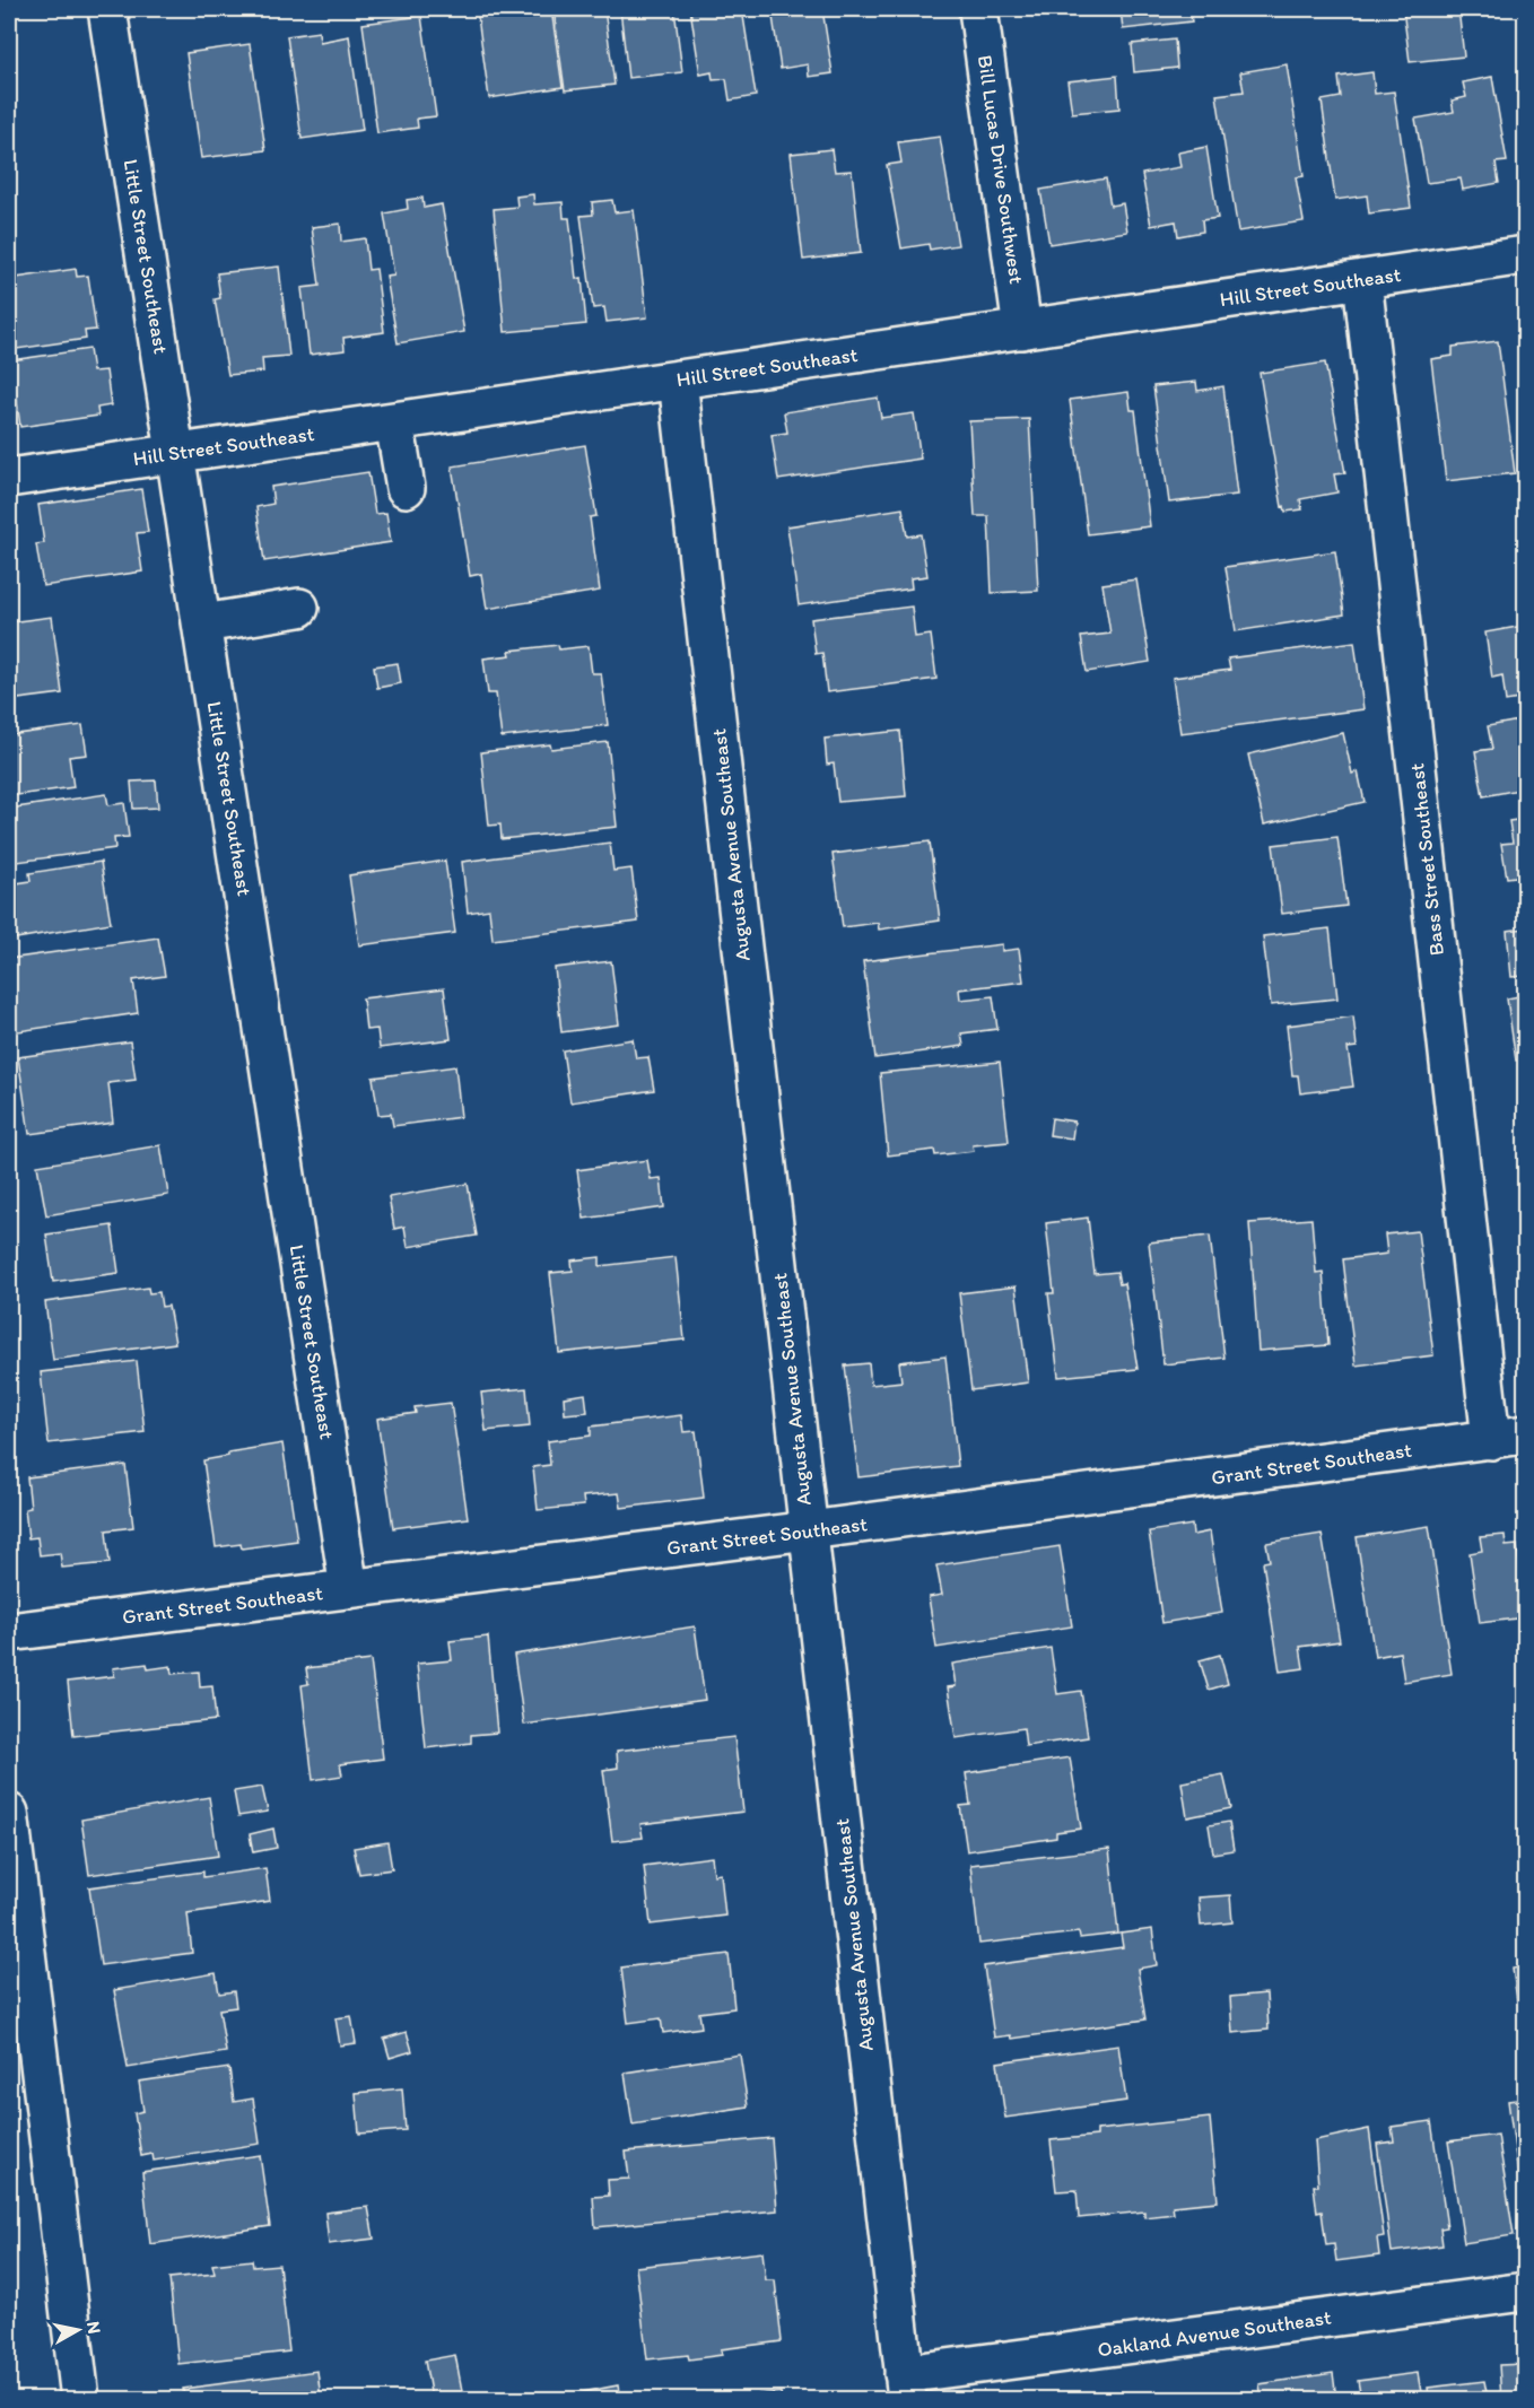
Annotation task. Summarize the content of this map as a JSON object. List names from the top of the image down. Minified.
{"streets":{"street":["Bill Lucas Drive Southwest","Little Street Southeast","Hill Street Southeast","Augusta Avenue Southeast","Bass Street Southeast","Grant Street Southeast","Oakland Avenue Southeast"]},"crossings":[["Bill Lucas Drive Southwest","Hill Street Southeast"],["Little Street Southeast","Hill Street Southeast"],["Little Street Southeast","Grant Street Southeast"],["Hill Street Southeast","Augusta Avenue Southeast"],["Hill Street Southeast","Bass Street Southeast"],["Augusta Avenue Southeast","Grant Street Southeast"],["Augusta Avenue Southeast","Oakland Avenue Southeast"],["Bass Street Southeast","Grant Street Southeast"]],"north":"right"}
